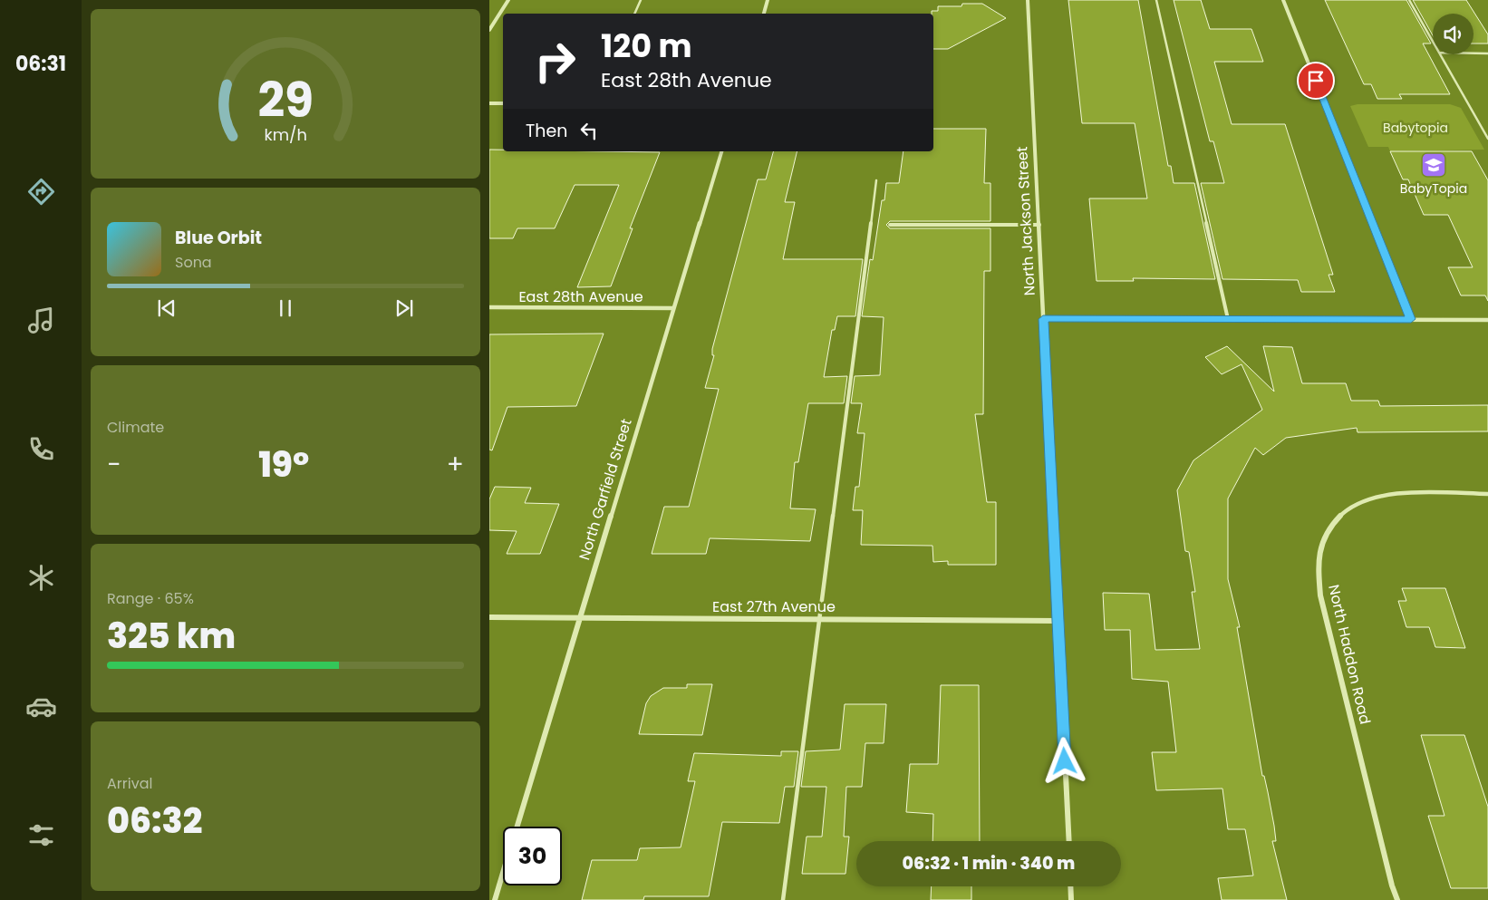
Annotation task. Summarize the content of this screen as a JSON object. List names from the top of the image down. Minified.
{"streets":{"street":["North Jackson Street","East 28th Avenue","North Garfield Street","East 27th Avenue","North Haddon Road"]},"crossings":[["North Jackson Street","East 27th Avenue"],["East 28th Avenue","North Garfield Street"],["North Garfield Street","East 27th Avenue"]],"parks":["Babytopia"],"places":{"school or university":["BabyTopia"]},"page":{"tabs":"06:31","turn":["120 m","East 28th Avenue"],"then":"Then","song":["Blue Orbit","Sona"],"tile":["Climate",["Range · 65%","325 km"],["Arrival","06:32"]],"heat":["−","19°","+"],"limit":"30","trip":"06:32 · 1 min · 340 m","gauge":["29","km/h"]}}
